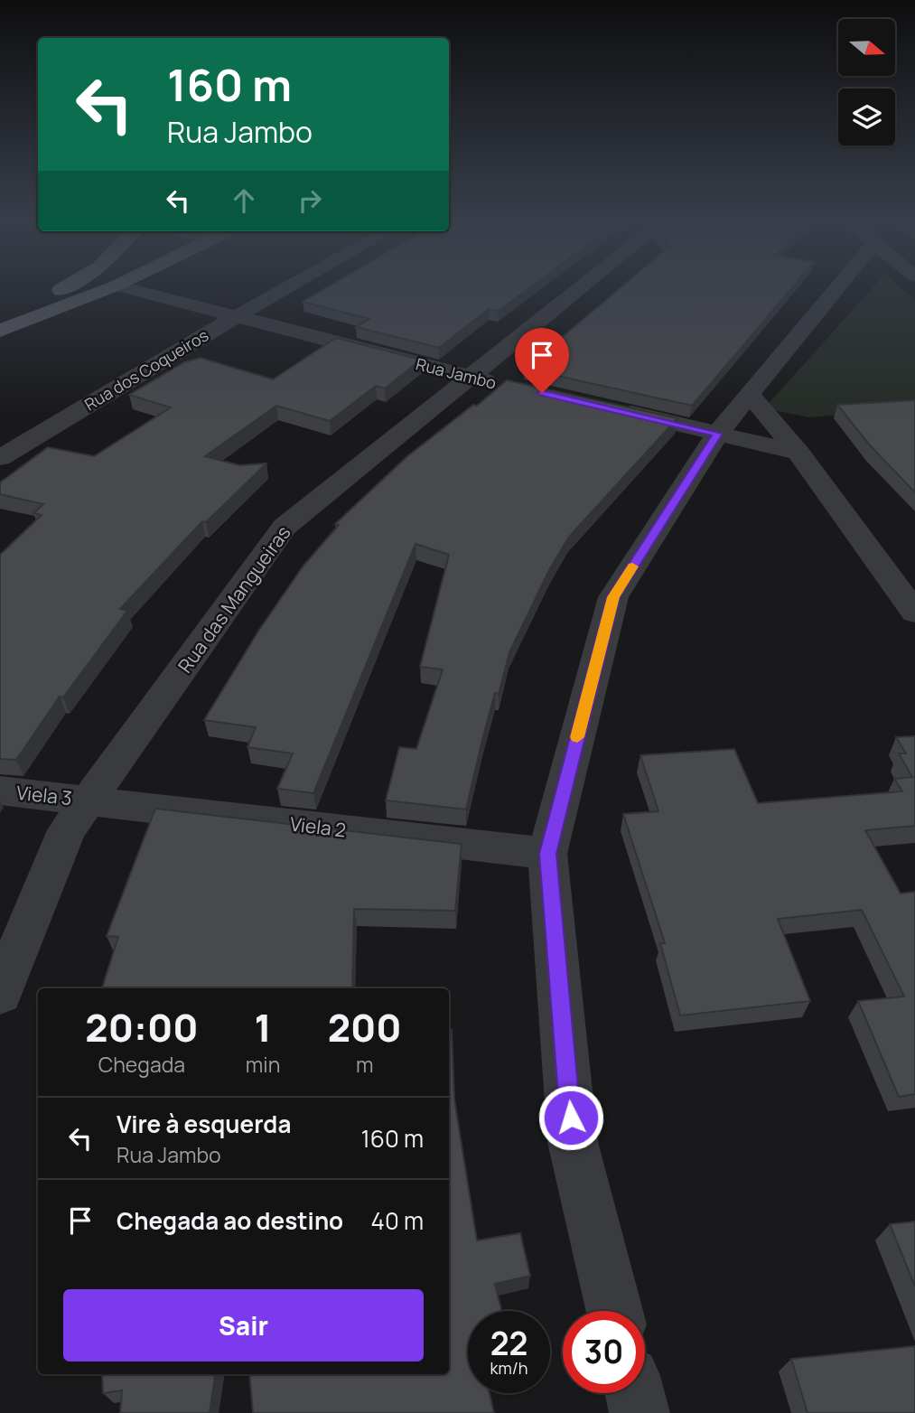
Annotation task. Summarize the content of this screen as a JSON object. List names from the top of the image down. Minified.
{"streets":{"street":["Rua dos Coqueiros","Rua Jambo","Rua das Mangueiras","Viela 3","Viela 2"]},"crossings":[["Rua dos Coqueiros","Rua Jambo"],["Rua Jambo","Rua das Mangueiras"],["Rua das Mangueiras","Viela 3"],["Rua das Mangueiras","Viela 2"],["Viela 3","Viela 2"]],"north":"right","page":{"turn":["160 m","Rua Jambo"],"eta":["20:00","Chegada","1","min","200","m"],"list":[{"name":"Vire à esquerda","note":"Rua Jambo","value":"160 m"},{"name":"Chegada ao destino","value":"40 m"}],"buttons":"Sair","speed":"22 km/h","limit":"30"}}
